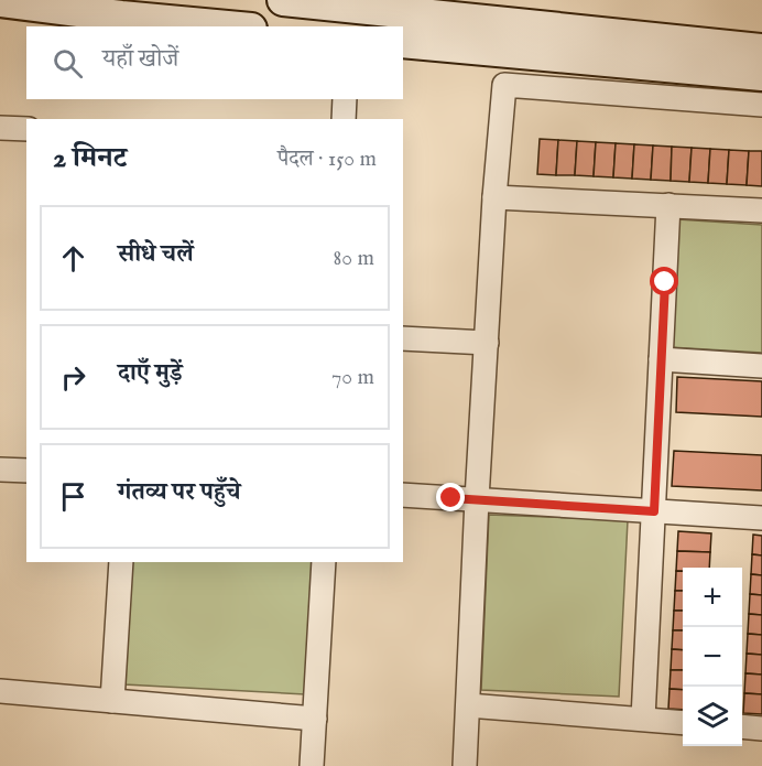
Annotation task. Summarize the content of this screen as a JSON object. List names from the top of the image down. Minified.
{"page":{"search":"यहाँ खोजें","heading":["2 मिनट","पैदल · 150 m"],"list":[["सीधे चलें","80 m"],["दाएँ मुड़ें","70 m"],"गंतव्य पर पहुँचे"],"map_buttons":["+","−"]}}
